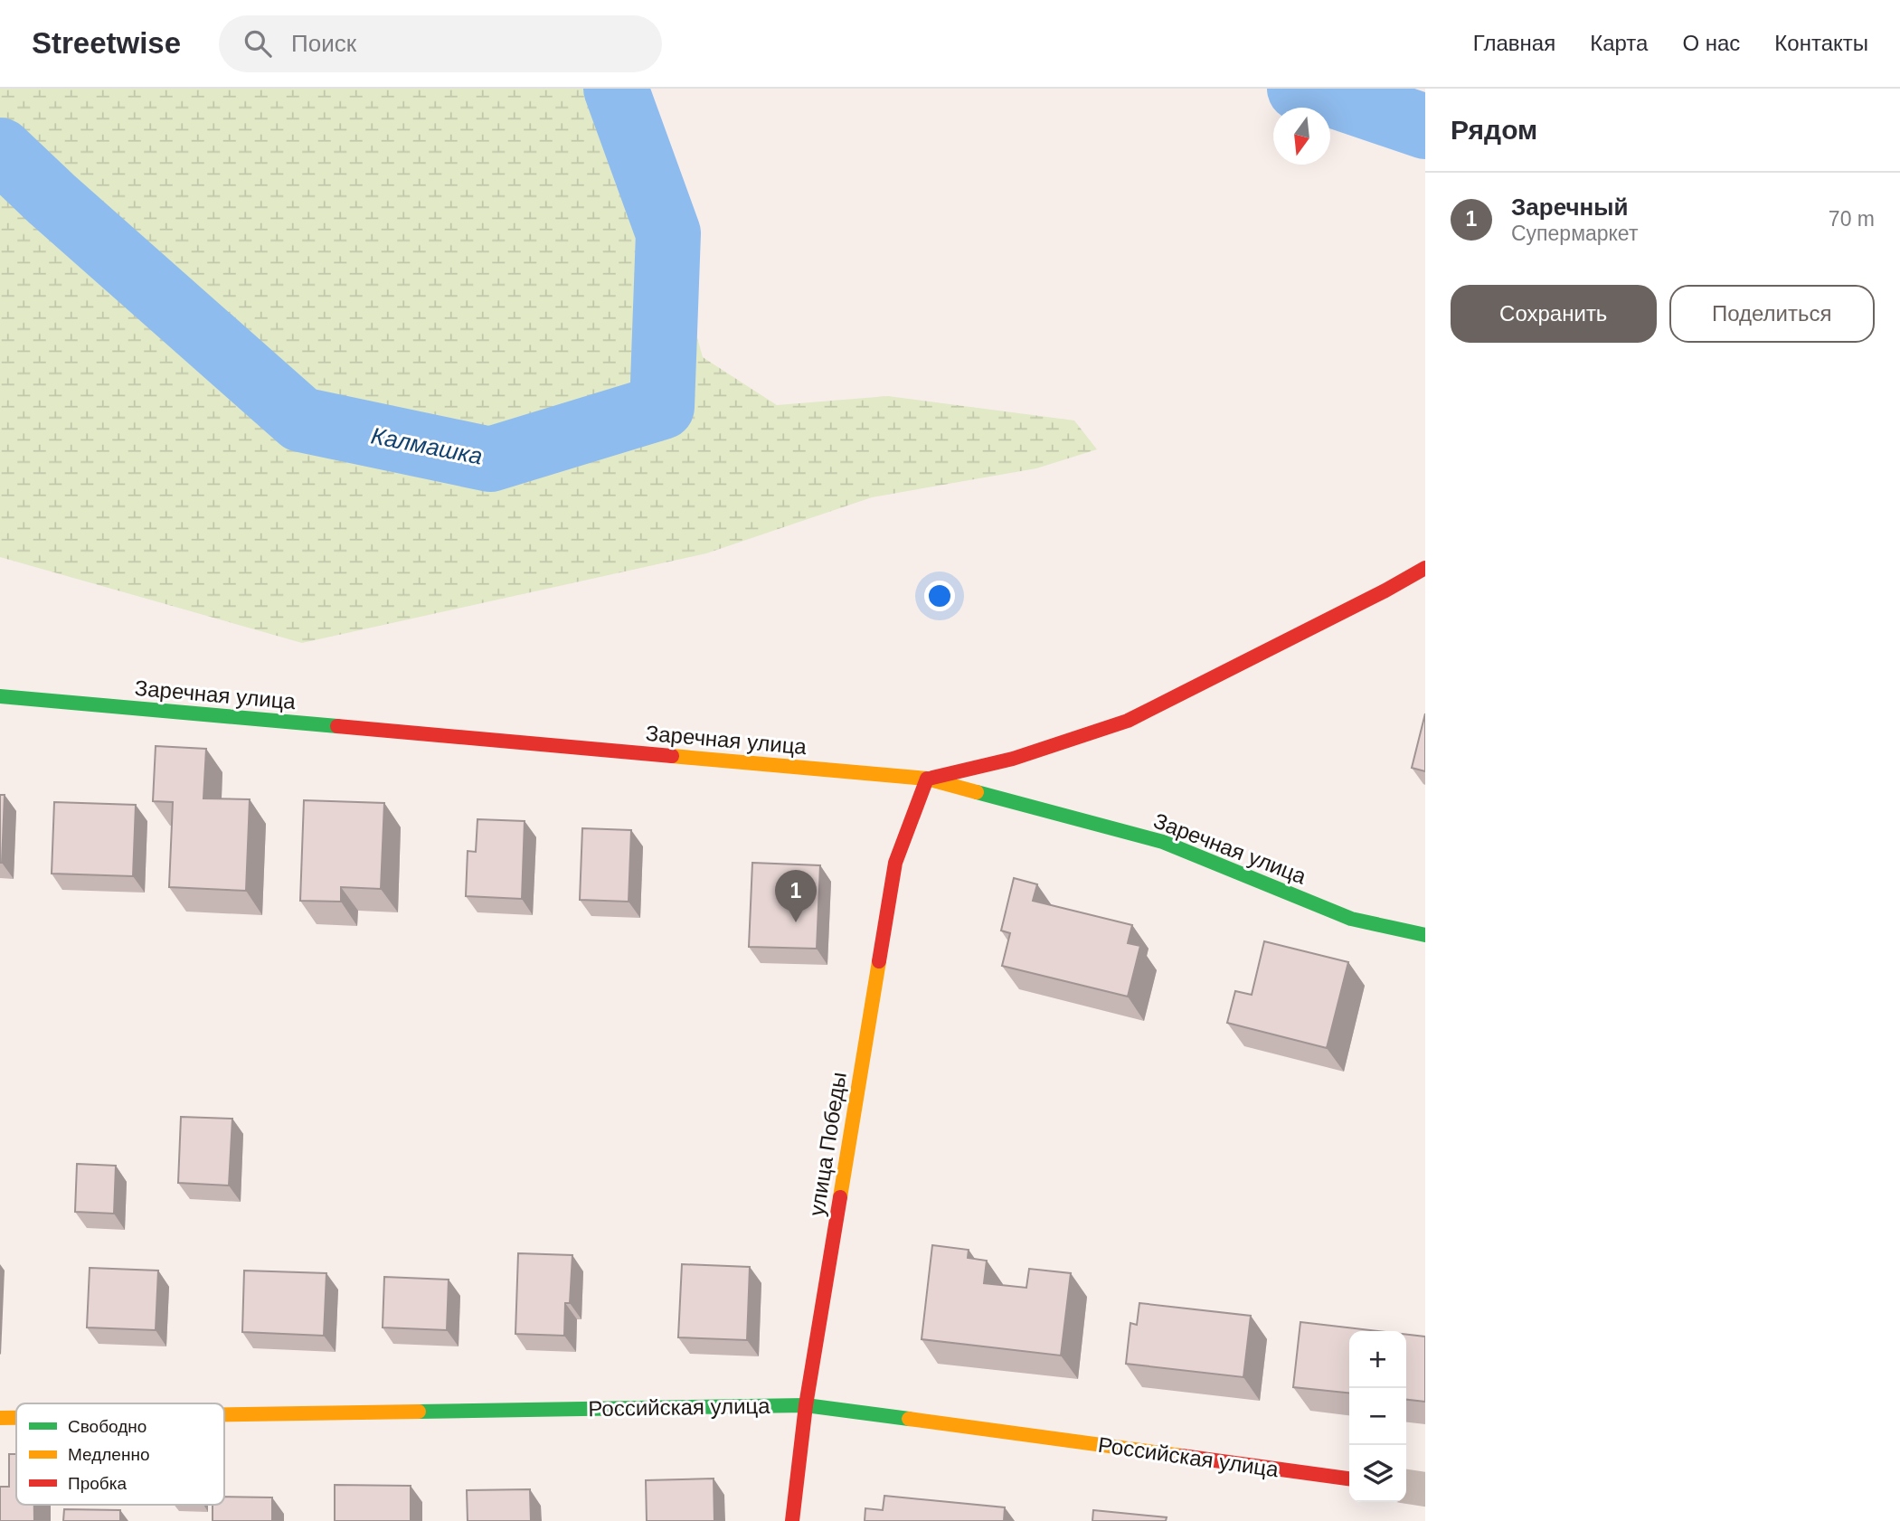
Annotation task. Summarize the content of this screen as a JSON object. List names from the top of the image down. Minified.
{"streets":{"street":["Заречная улица","улица Победы","Российская улица"]},"crossings":[["Заречная улица","улица Победы"],["улица Победы","Российская улица"]],"water":["Калмашка"],"legend":["Свободно","Медленно","Пробка"],"north":"bottom","page":{"header":"Streetwise","search":"Поиск","nav":["Главная","Карта","О нас","Контакты"],"heading":"Рядом","list":[{"mark":"1","name":"Заречный","note":"Супермаркет","value":"70 m"}],"buttons":["Сохранить","Поделиться"],"pins":"1","map_buttons":["+","−"]}}
